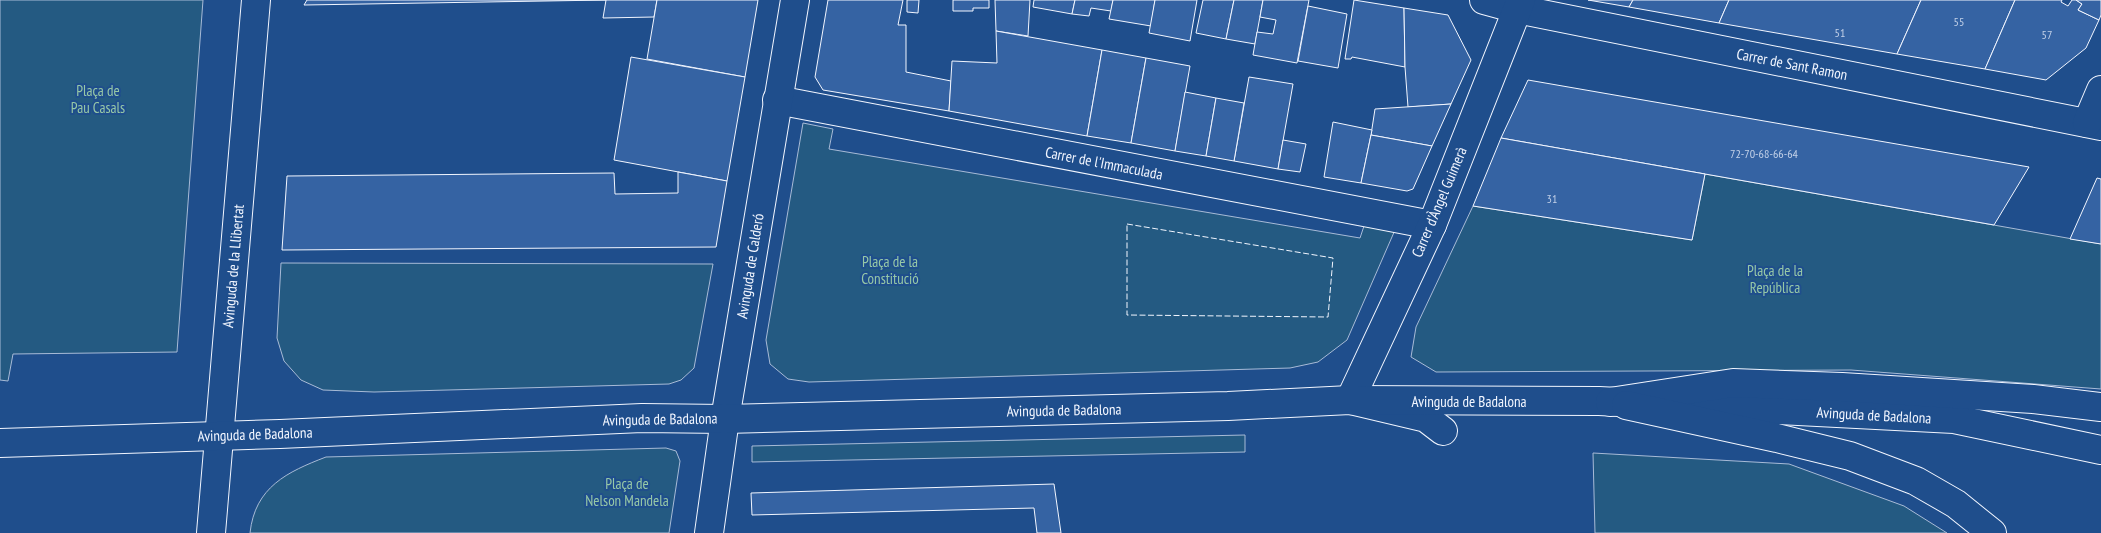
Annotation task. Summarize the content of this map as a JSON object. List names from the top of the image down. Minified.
{"streets":{"main road":["Carrer de Sant Ramon","Carrer de l'Immaculada","Carrer d'Àngel Guimerà","Avinguda de la Llibertat","Avinguda de Calderó","Avinguda de Badalona"]},"crossings":[["Carrer de Sant Ramon","Carrer d'Àngel Guimerà"],["Carrer de l'Immaculada","Carrer d'Àngel Guimerà"],["Carrer de l'Immaculada","Avinguda de Calderó"],["Carrer d'Àngel Guimerà","Avinguda de Badalona"],["Avinguda de la Llibertat","Avinguda de Badalona"],["Avinguda de Calderó","Avinguda de Badalona"]],"parks":["Plaça de Pau Casals","Plaça de la Constitució","Plaça de la República","Plaça de Nelson Mandela"],"house_numbers":["55","51","57","72-70-68-66-64","31"]}
